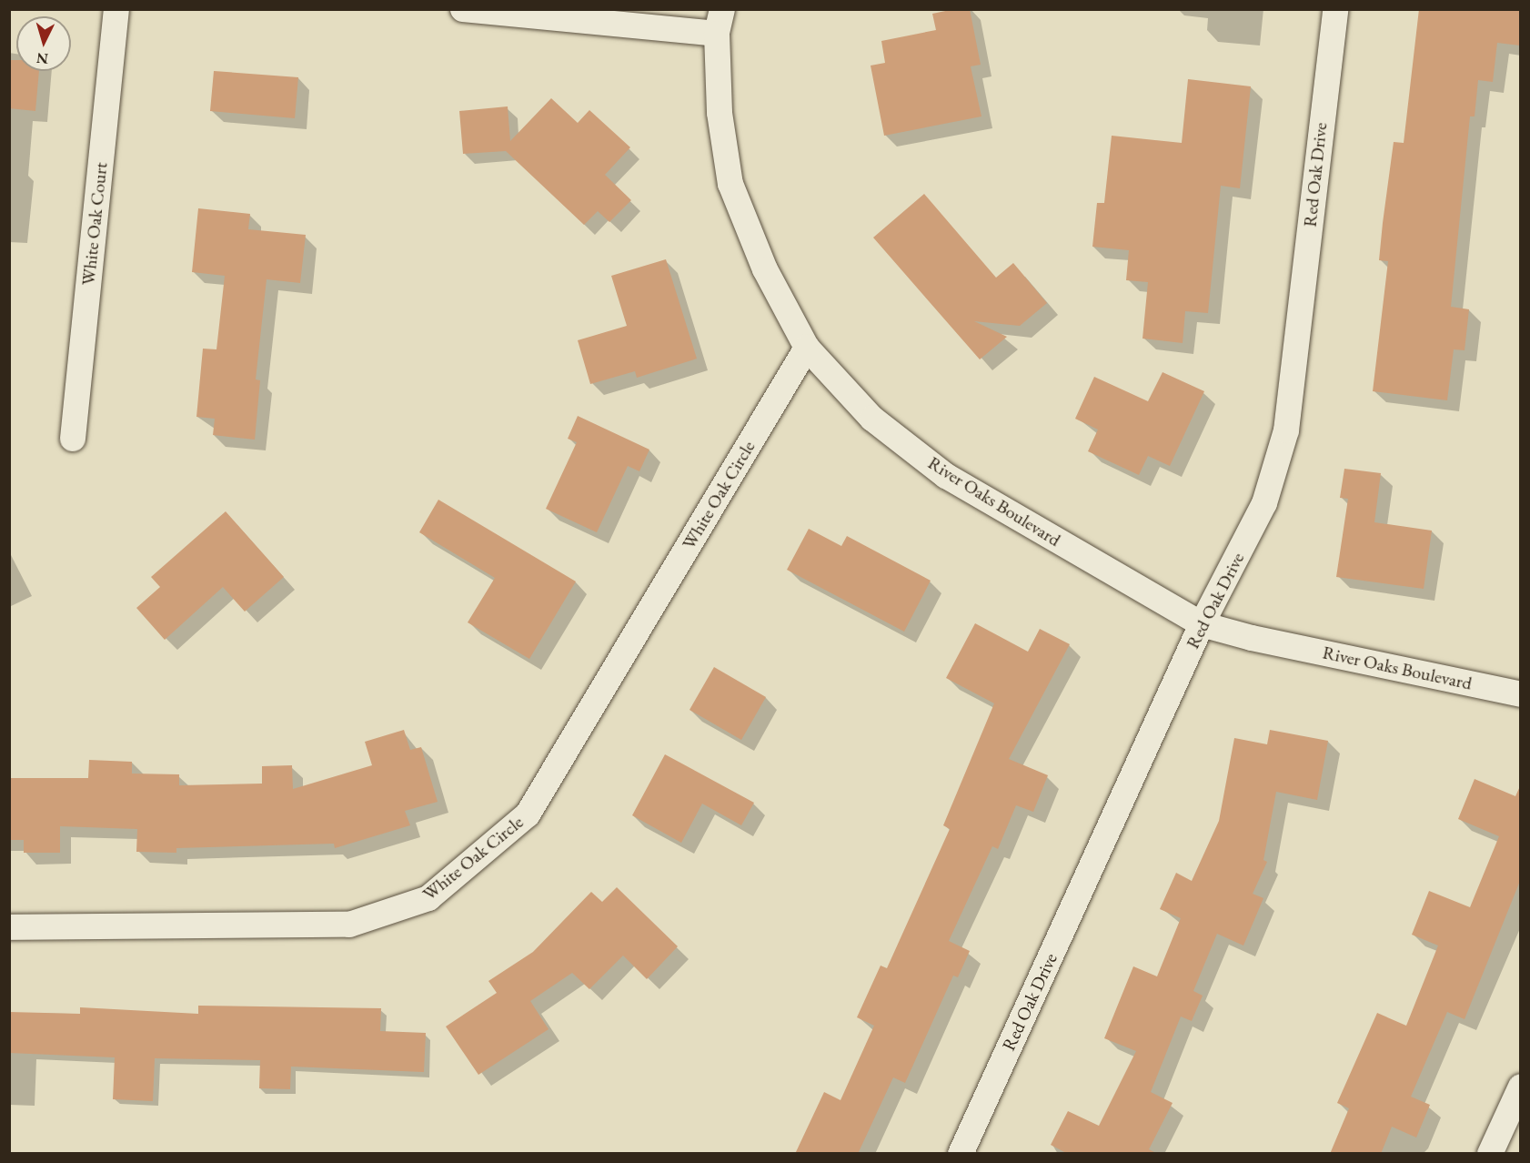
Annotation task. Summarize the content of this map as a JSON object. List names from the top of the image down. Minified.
{"streets":{"street":["Red Oak Drive","White Oak Court","White Oak Circle","River Oaks Boulevard"]},"crossings":[["Red Oak Drive","River Oaks Boulevard"],["White Oak Circle","River Oaks Boulevard"]],"north":"bottom"}
